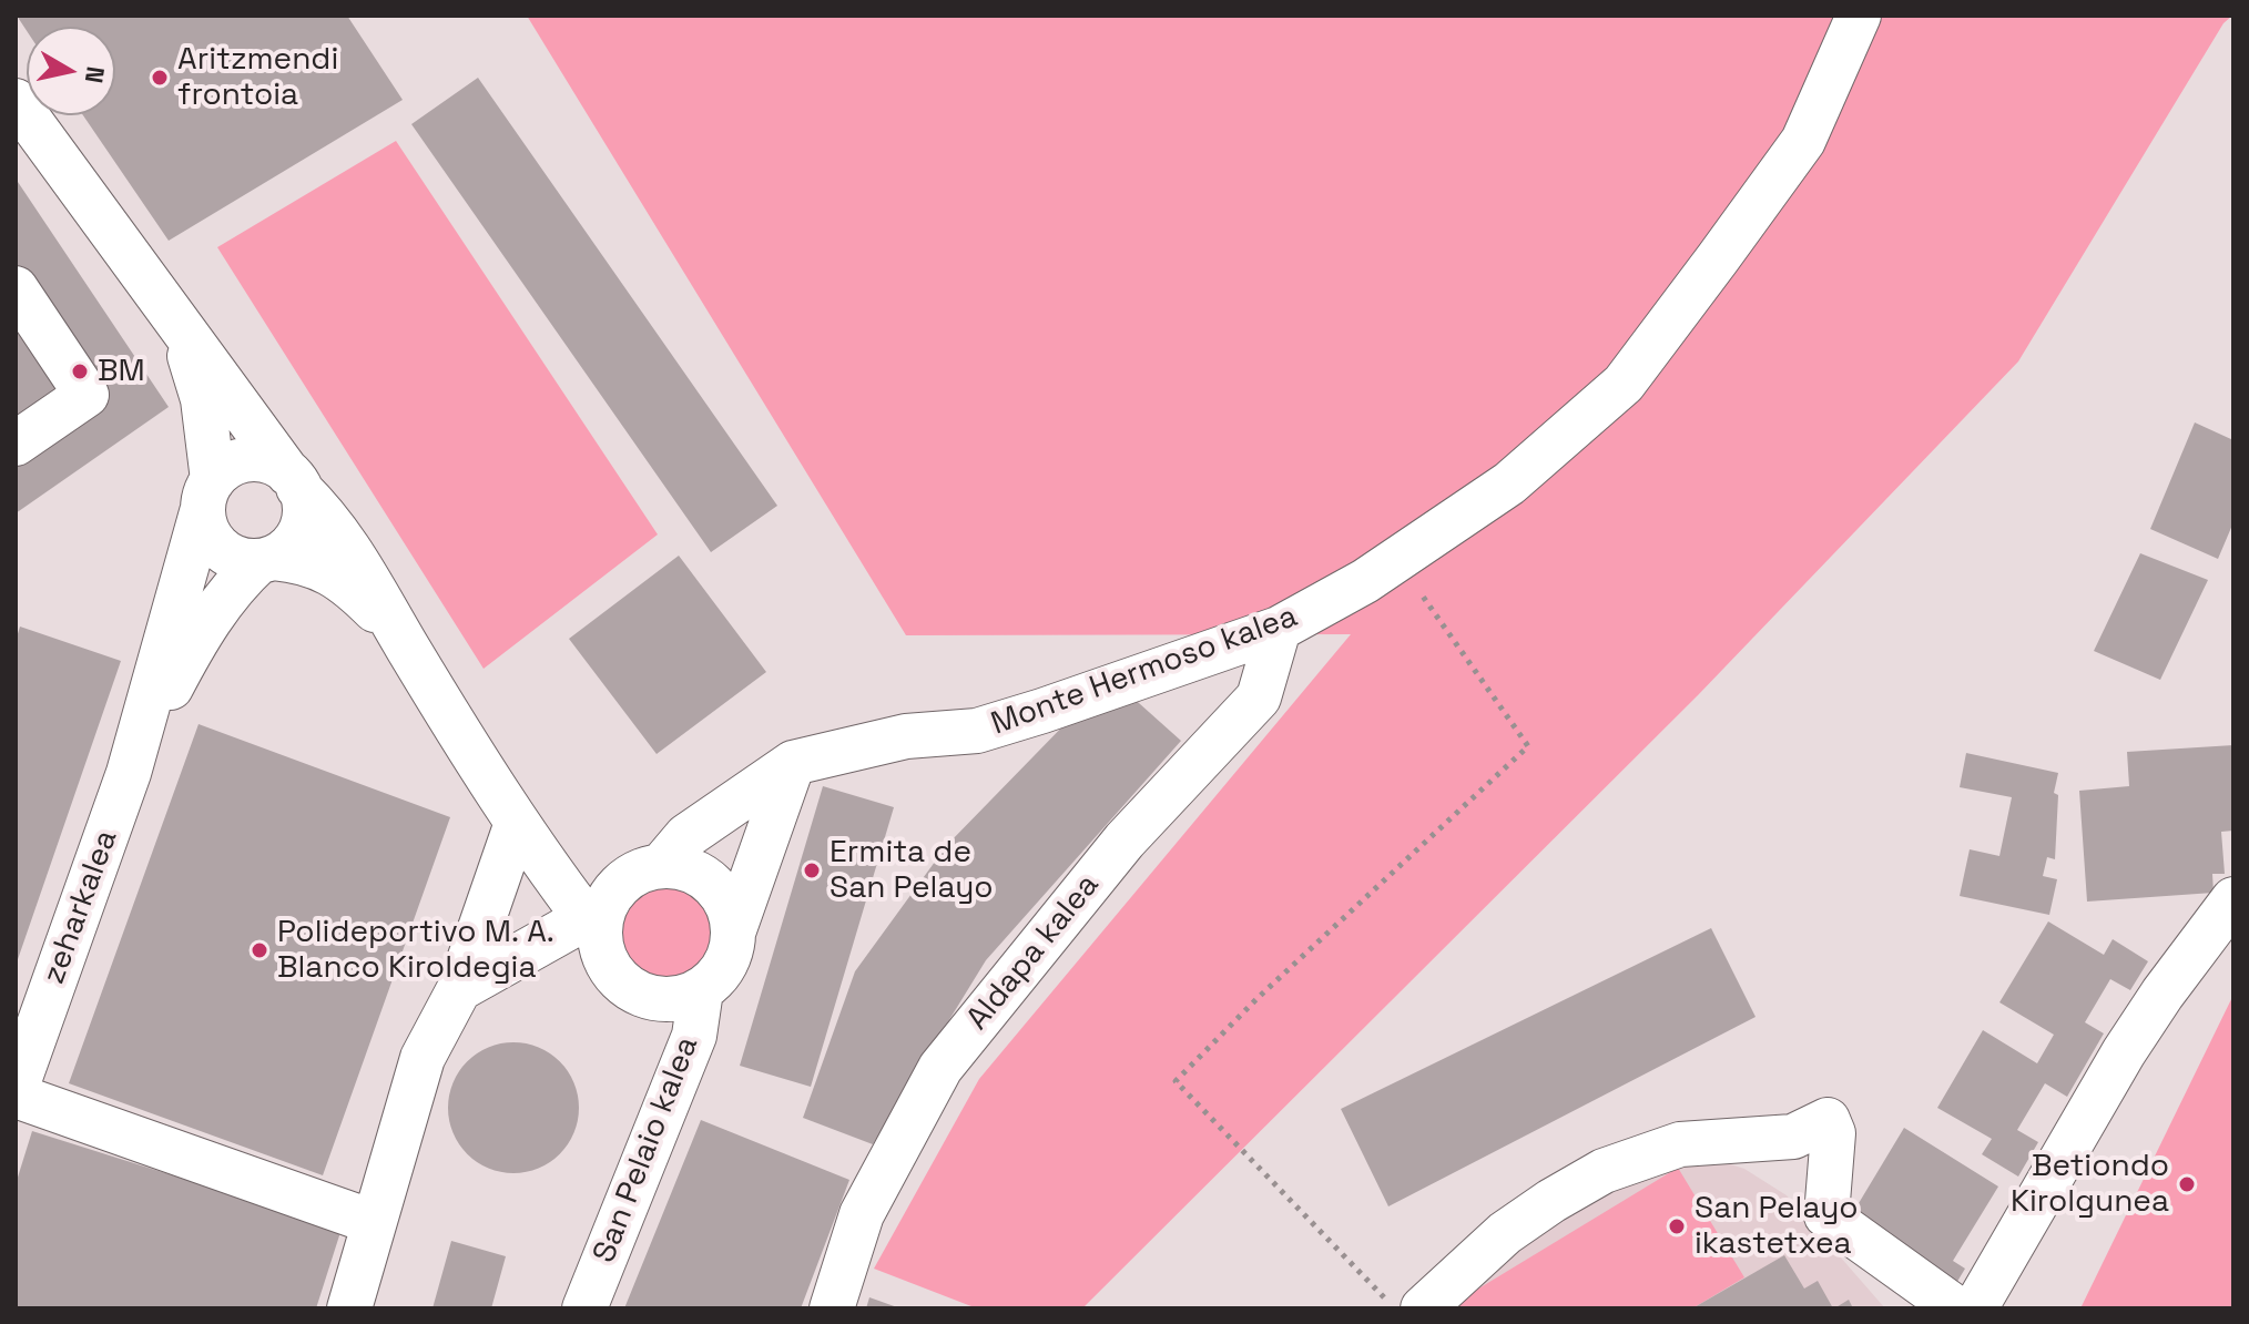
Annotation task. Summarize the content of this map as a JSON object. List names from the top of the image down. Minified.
{"streets":{"street":["Monte Hermoso kalea","zeharkalea","Aldapa kalea","San Pelaio kalea"]},"crossings":[["Monte Hermoso kalea","Aldapa kalea"],["Monte Hermoso kalea","San Pelaio kalea"]],"places":["Aritzmendi frontoia","BM","Ermita de San Pelayo","Polideportivo M. A. Blanco Kiroldegia","Betiondo Kirolgunea","San Pelayo ikastetxea"],"north":"right"}
